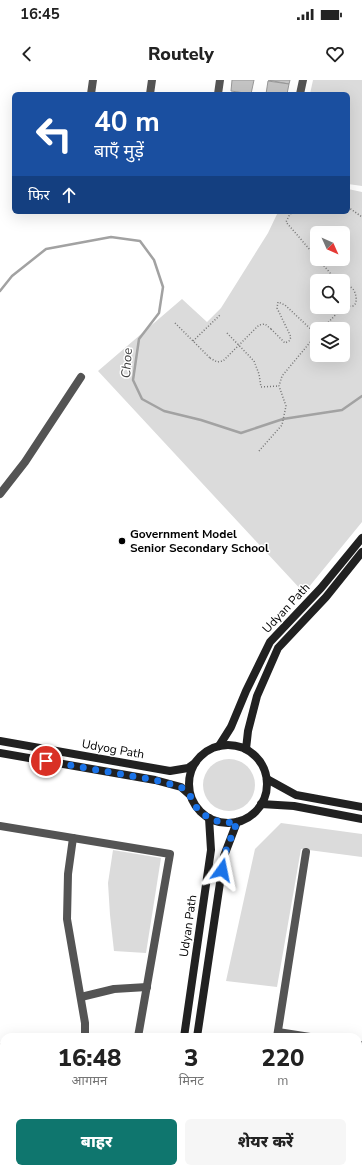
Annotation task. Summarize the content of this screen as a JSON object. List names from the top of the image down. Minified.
{"streets":{"main road":["Udyan Path","Udyog Path"]},"crossings":[["Udyan Path","Udyog Path"]],"water":["Choe"],"places":["Government Model Senior Secondary School"],"north":"bottom right","page":{"status":"16:45","header":"Routely","turn":["40 m","बाएँ मुड़ें"],"then":"फिर","eta":["16:48","आगमन","3","मिनट","220","m"],"buttons":["बाहर","शेयर करें"]}}
